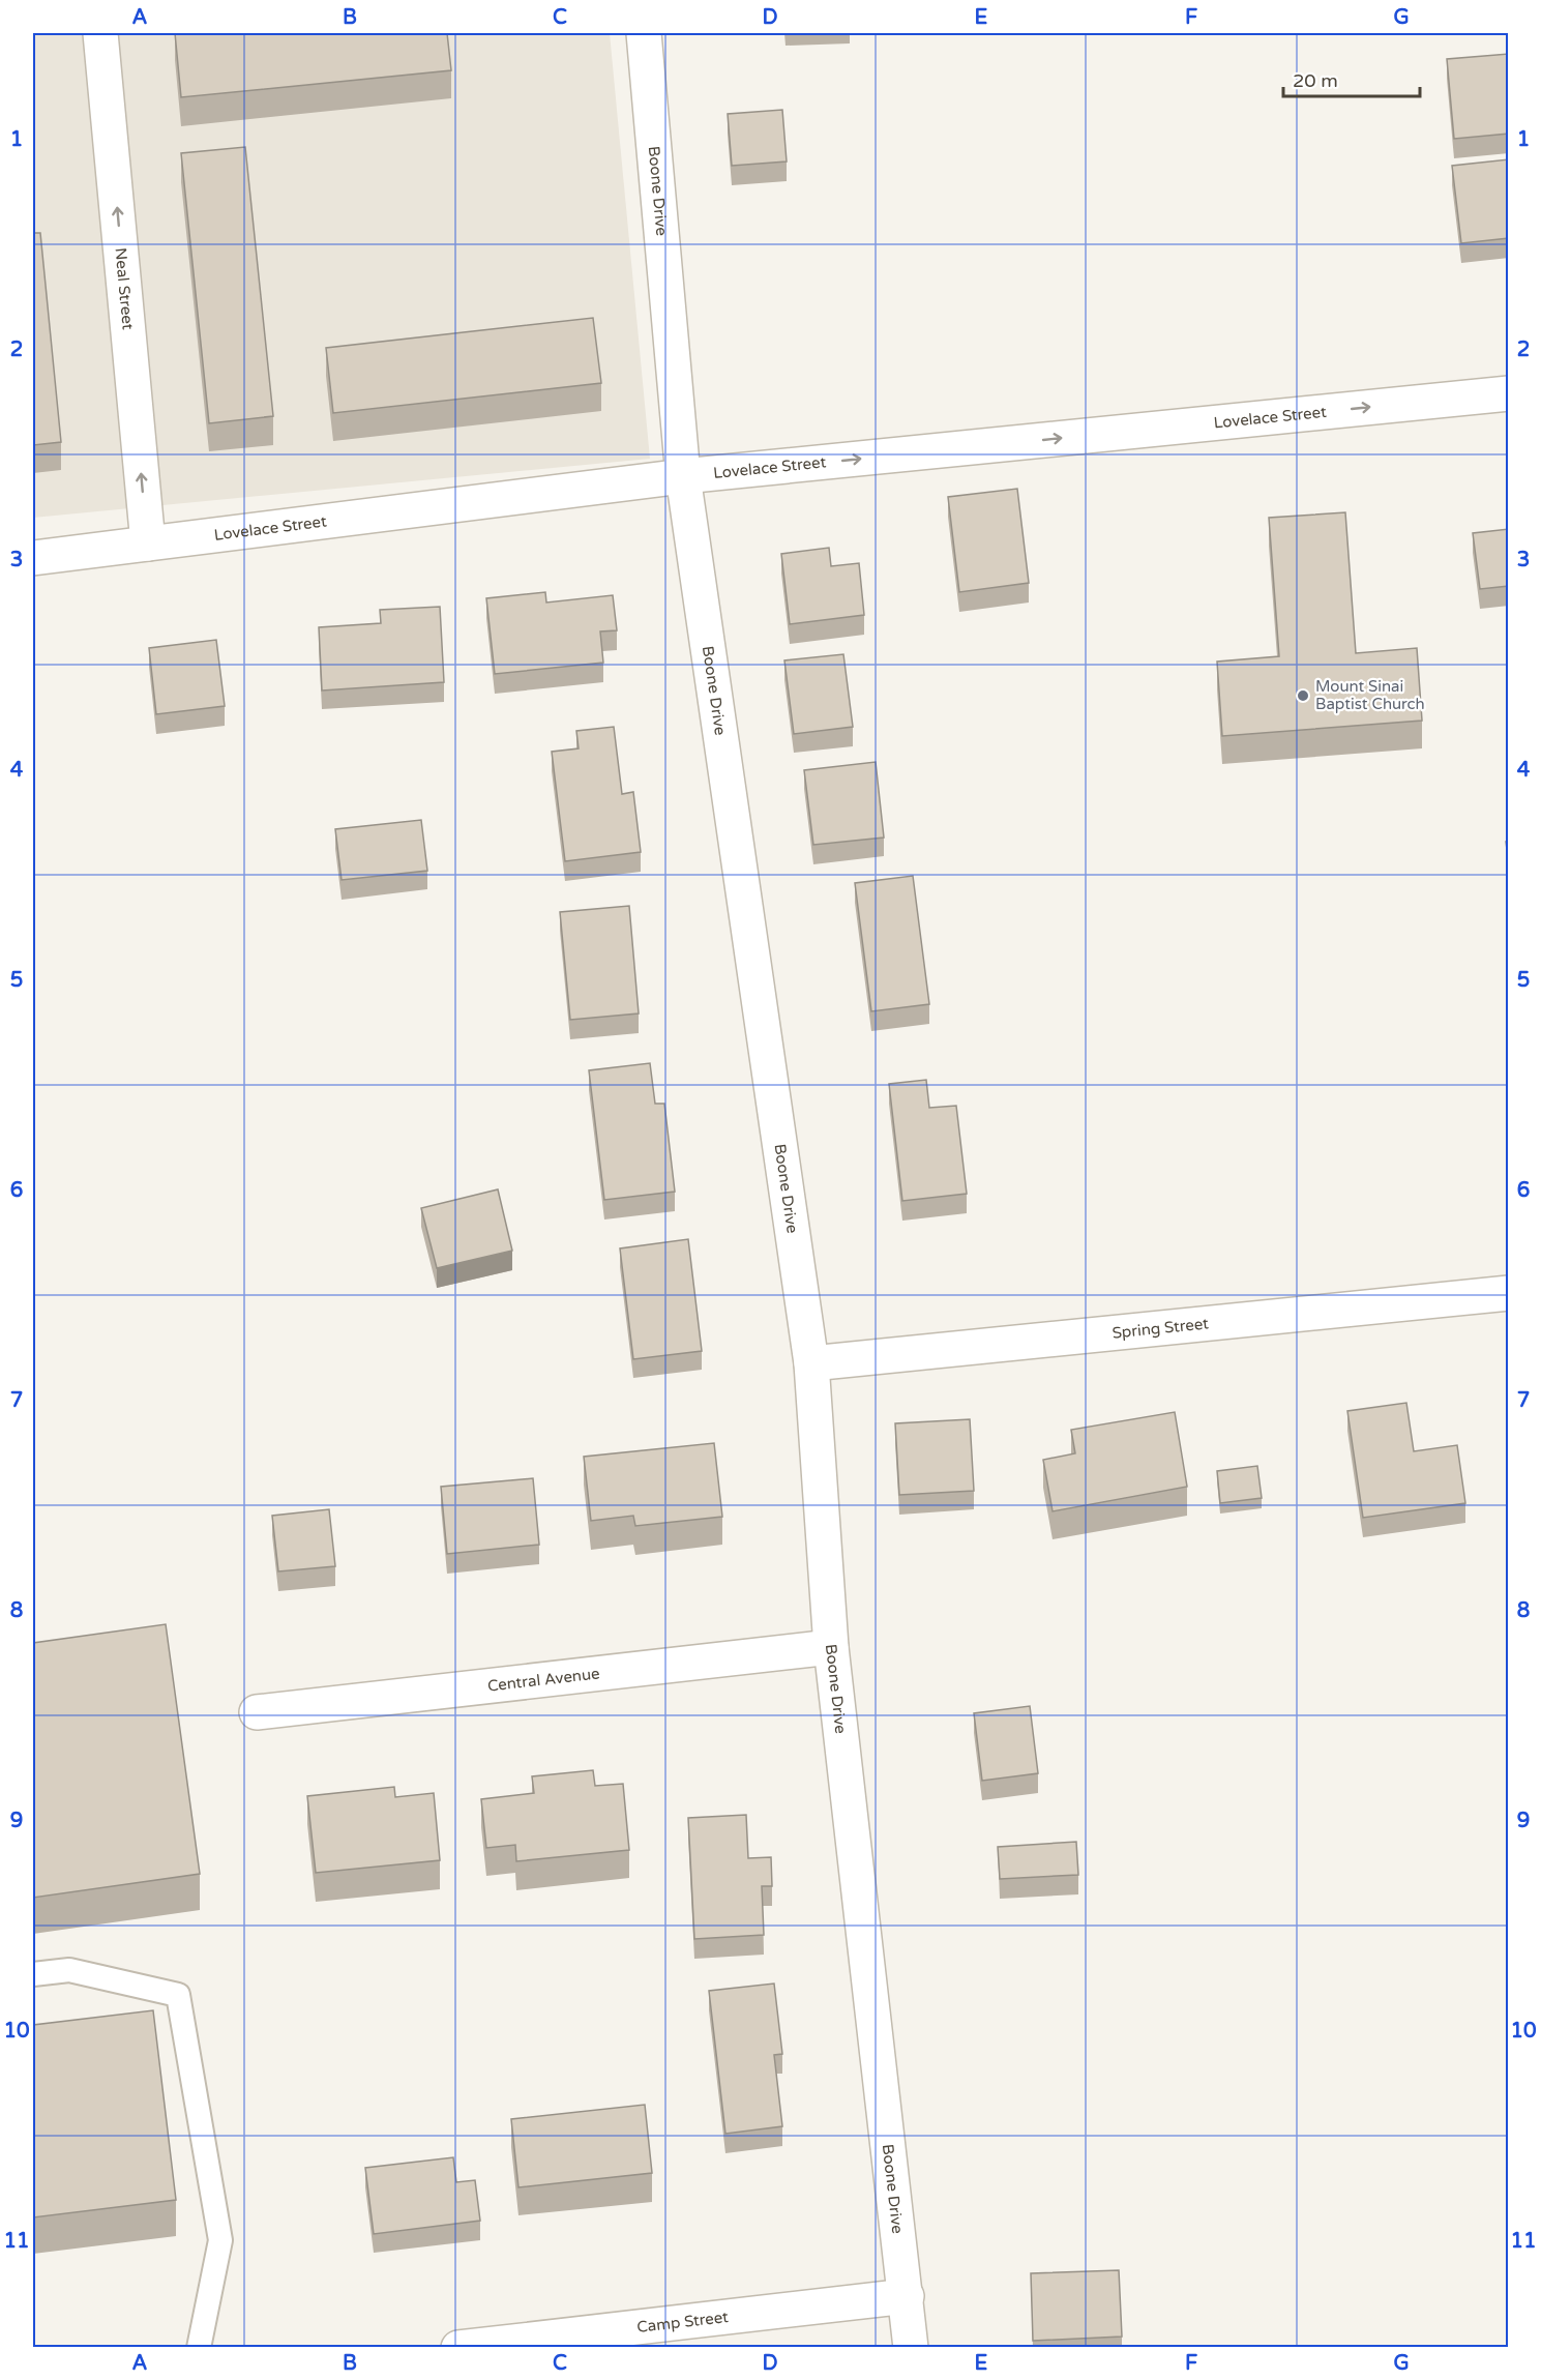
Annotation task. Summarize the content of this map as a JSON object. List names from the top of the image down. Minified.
{"streets":{"street":["Boone Drive","Neal Street","Lovelace Street","Spring Street","Central Avenue","Camp Street"]},"crossings":[["Boone Drive","Lovelace Street"],["Boone Drive","Spring Street"],["Boone Drive","Central Avenue"],["Boone Drive","Camp Street"],["Neal Street","Lovelace Street"]],"one_way":["Neal Street","Lovelace Street"],"places":["Mount Sinai Baptist Church"],"scale_bar":"20 m","grid":{"columns":["A","B","C","D","E","F","G"],"rows":["1","2","3","4","5","6","7","8","9","10","11"]}}
